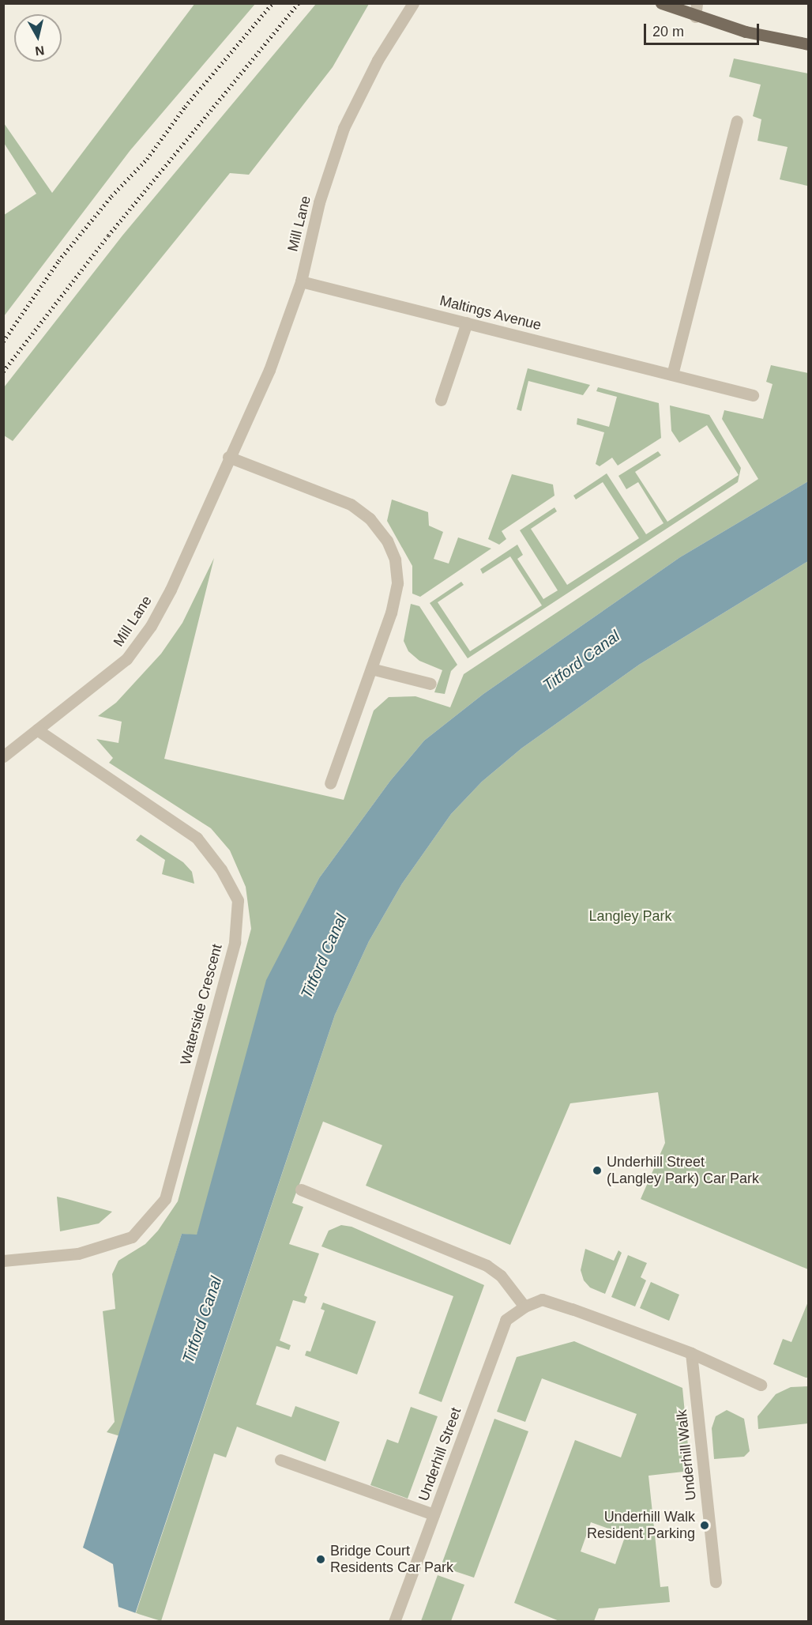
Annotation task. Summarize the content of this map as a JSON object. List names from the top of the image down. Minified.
{"streets":{"street":["Mill Lane","Maltings Avenue","Waterside Crescent","Underhill Street","Underhill Walk"]},"crossings":[["Mill Lane","Maltings Avenue"],["Mill Lane","Waterside Crescent"],["Underhill Street","Underhill Walk"]],"water":["Titford Canal"],"parks":["Langley Park"],"places":["Underhill Street (Langley Park) Car Park","Underhill Walk Resident Parking","Bridge Court Residents Car Park"],"scale_bar":"20 m","north":"bottom"}
